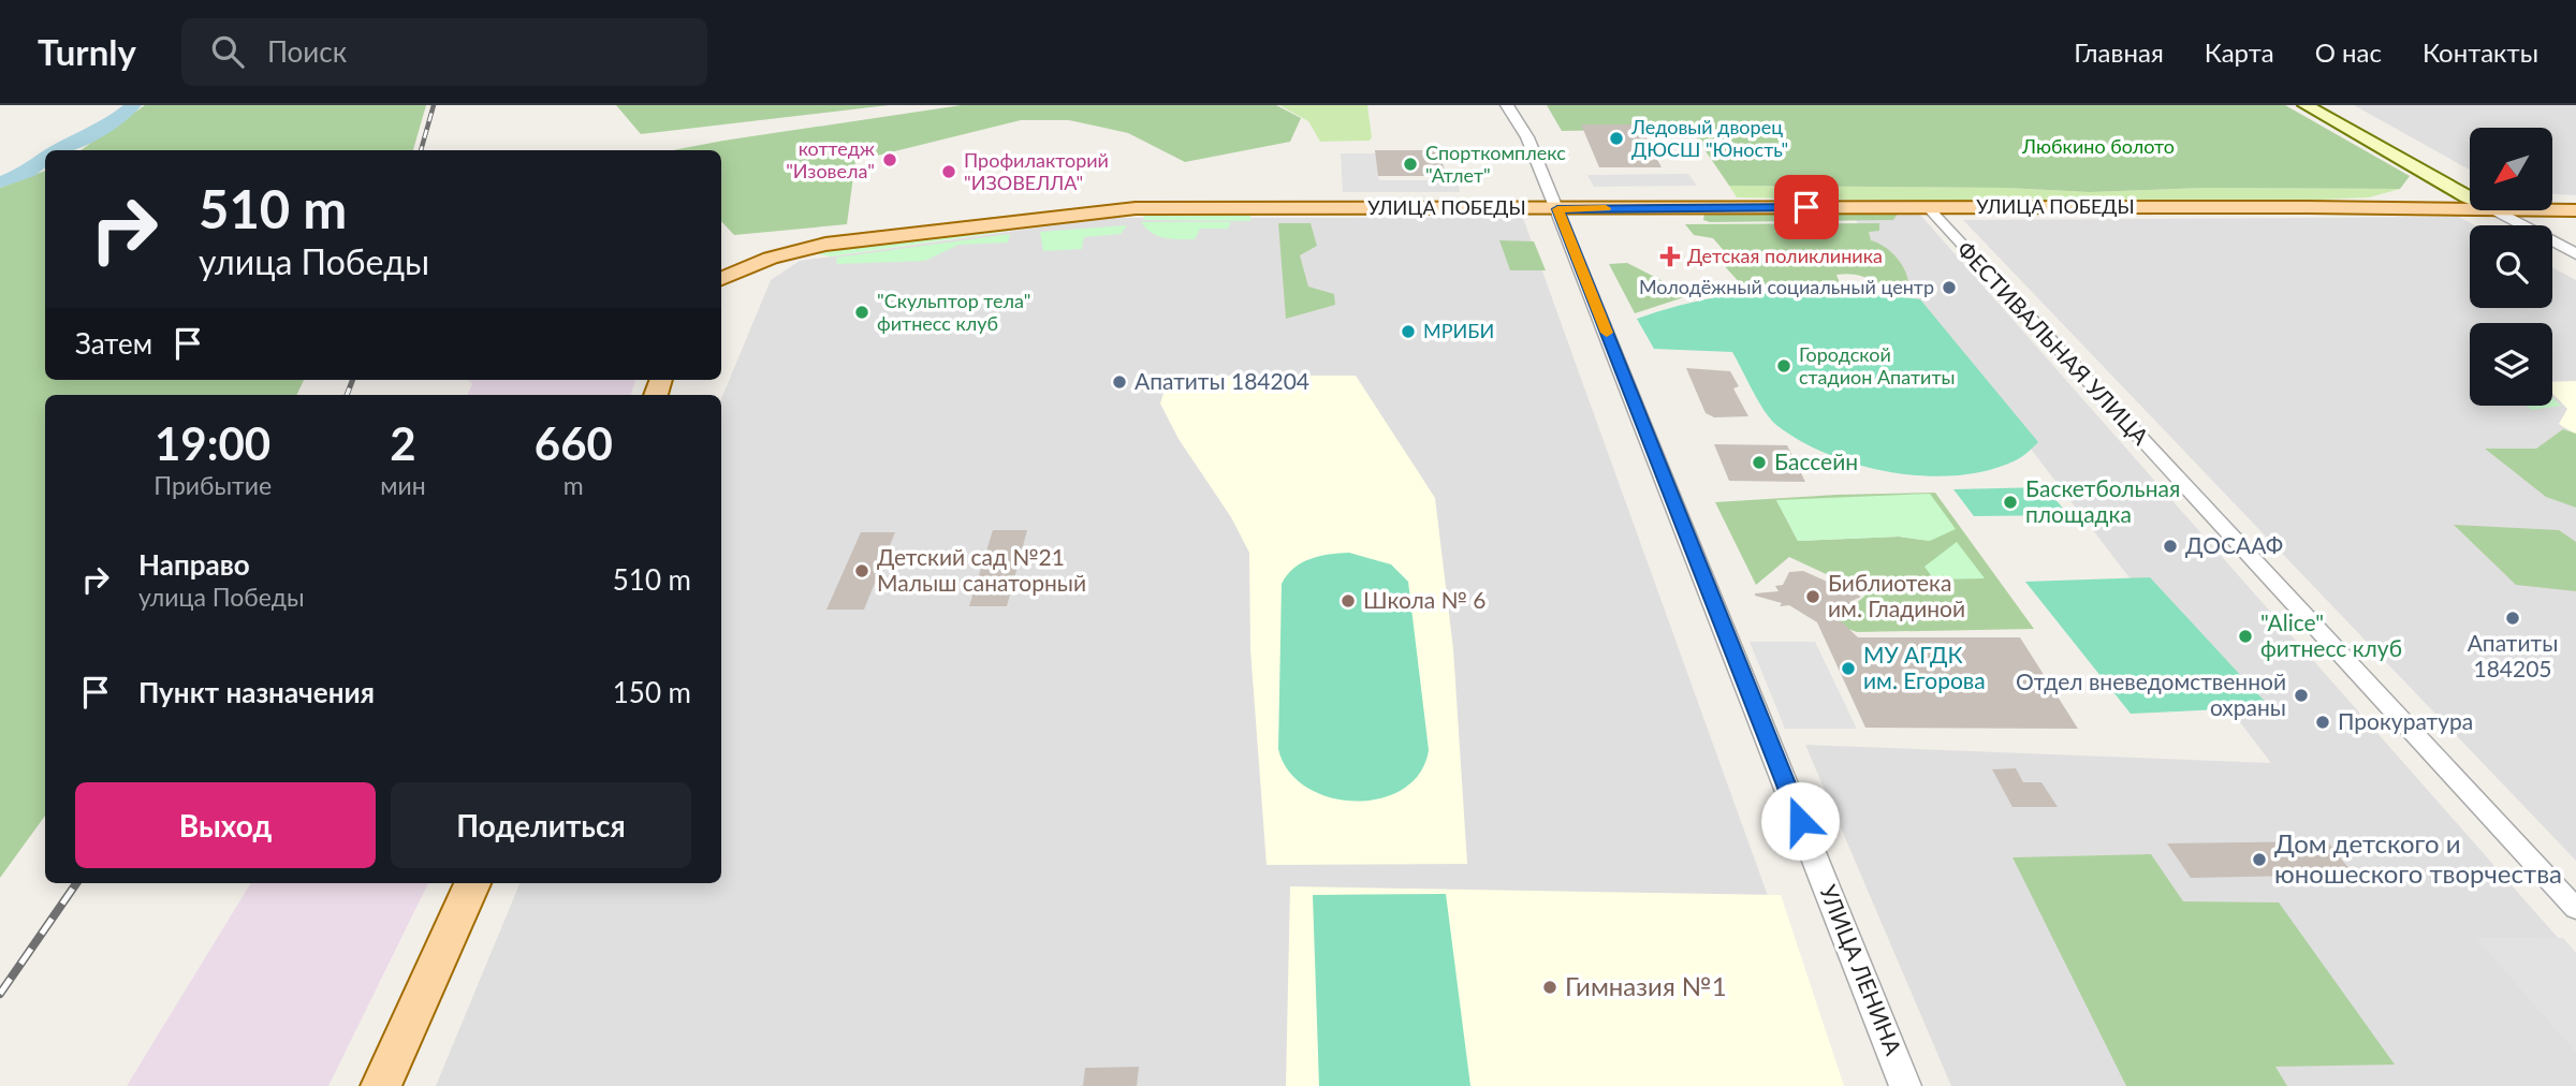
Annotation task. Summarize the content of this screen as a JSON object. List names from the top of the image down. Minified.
{"streets":{"main road":["УЛИЦА ПОБЕДЫ"],"street":["ФЕСТИВАЛЬНАЯ УЛИЦА","УЛИЦА ЛЕНИНА"]},"crossings":[["УЛИЦА ПОБЕДЫ","ФЕСТИВАЛЬНАЯ УЛИЦА"],["УЛИЦА ПОБЕДЫ","УЛИЦА ЛЕНИНА"]],"parks":["Любкино болото"],"places":{"other":["Ледовый дворец ДЮСШ \"Юность\"","коттедж \"Изовела\"","Спорткомплекс \"Атлет\"","Профилакторий \"ИЗОВЕЛЛА\"","Молодёжный социальный центр","\"Скульптор тела\" фитнесс клуб","МРИБИ","Городской стадион Апатиты","Апатиты 184204","Бассейн","Баскетбольная площадка","ДОСААФ","Детский сад №21 Малыш санаторный","Библиотека им. Гладиной","Школа № 6","Апатиты 184205","\"Alice\" фитнесс клуб","МУ АГДК им. Егорова","Отдел вневедомственной охраны","Прокуратура","Дом детского и юношеского творчества","Гимназия №1"],"health":["Детская поликлиника"]},"north":"bottom left","page":{"header":"Turnly","search":"Поиск","nav":["Главная","Карта","О нас","Контакты"],"turn":["510 m","улица Победы"],"then":"Затем","eta":["19:00","Прибытие","2","мин","660","m"],"list":[{"name":"Направо","note":"улица Победы","value":"510 m"},{"name":"Пункт назначения","value":"150 m"}],"buttons":["Выход","Поделиться"]}}
